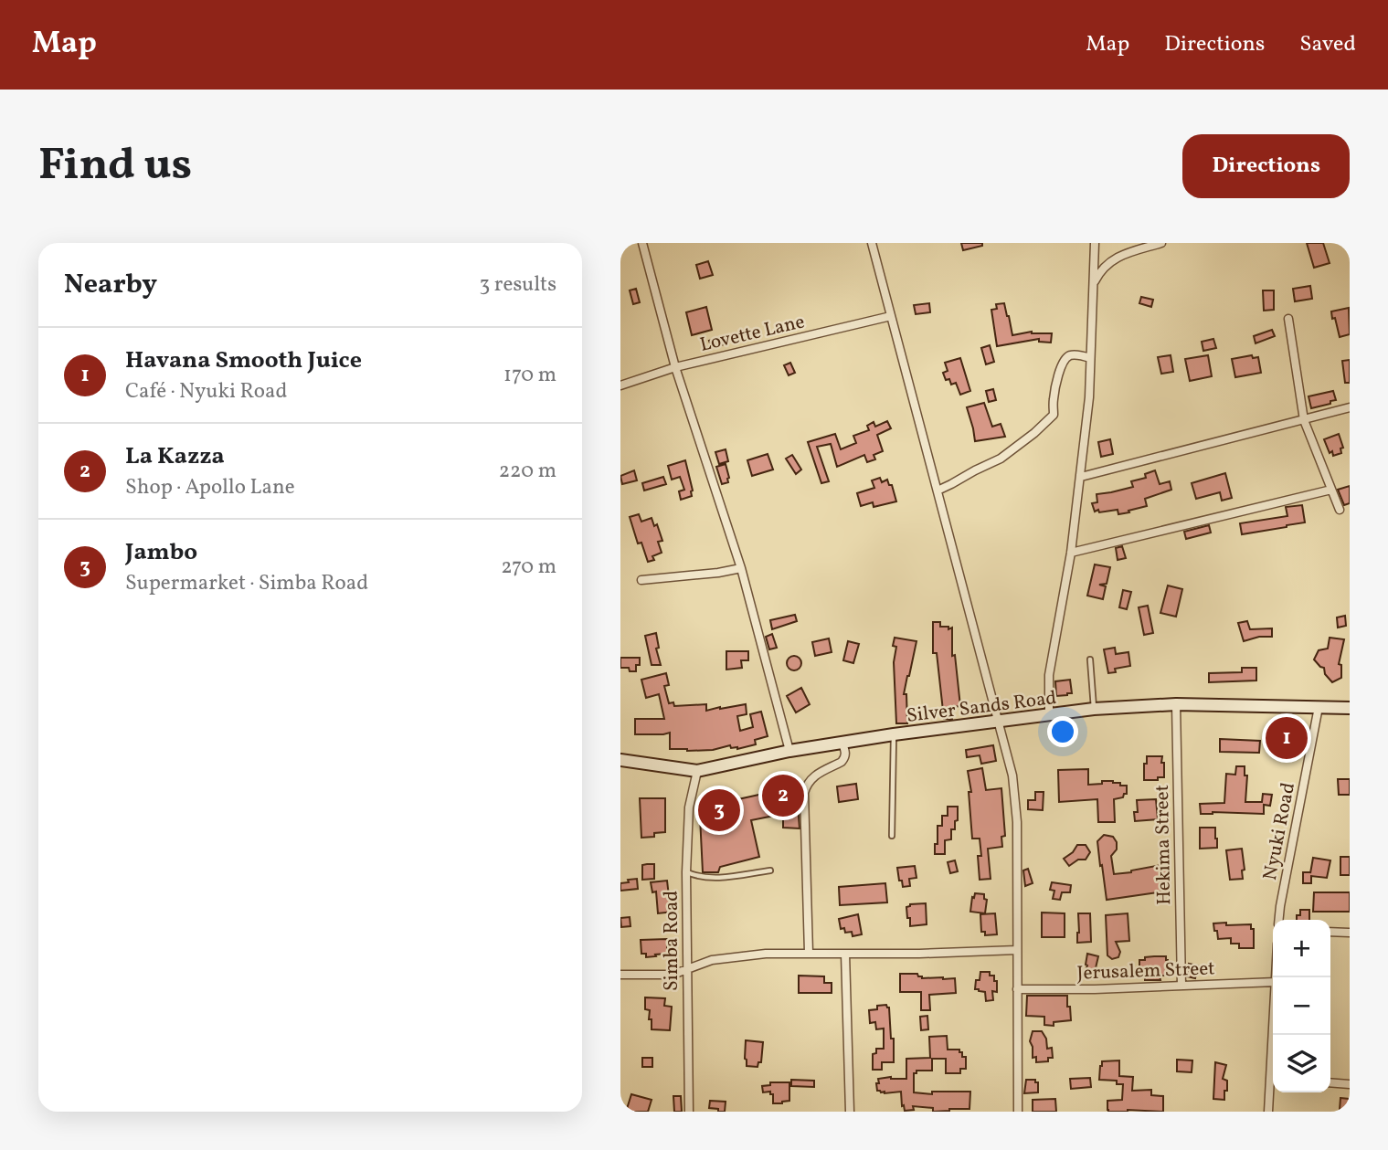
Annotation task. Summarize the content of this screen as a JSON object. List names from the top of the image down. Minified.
{"streets":{"street":["Lovette Lane","Silver Sands Road","Nyuki Road","Hekima Street","Simba Road","Jerusalem Street"]},"crossings":[["Silver Sands Road","Nyuki Road"],["Silver Sands Road","Hekima Street"],["Silver Sands Road","Simba Road"],["Hekima Street","Jerusalem Street"]],"page":{"header":"Map","nav":["Map","Directions","Saved"],"buttons":"Directions","title":"Find us","heading":["Nearby","3 results"],"list":[{"mark":"1","name":"Havana Smooth Juice","note":"Café · Nyuki Road","value":"170 m"},{"mark":"2","name":"La Kazza","note":"Shop · Apollo Lane","value":"220 m"},{"mark":"3","name":"Jambo","note":"Supermarket · Simba Road","value":"270 m"}],"pins":["1","2","3"],"map_buttons":["+","−"]}}
